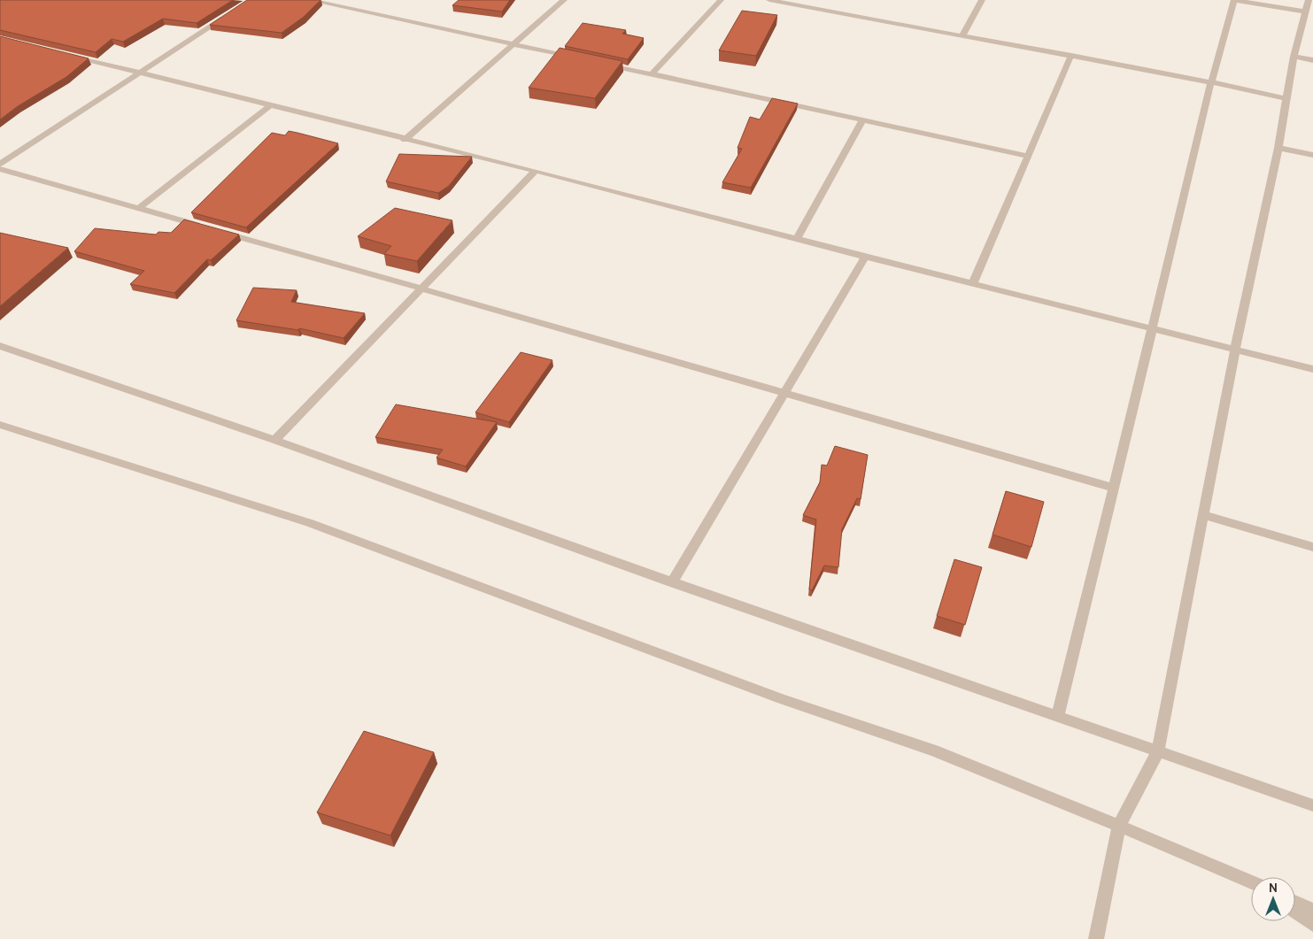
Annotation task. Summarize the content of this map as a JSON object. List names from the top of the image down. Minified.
{"north":"top"}
